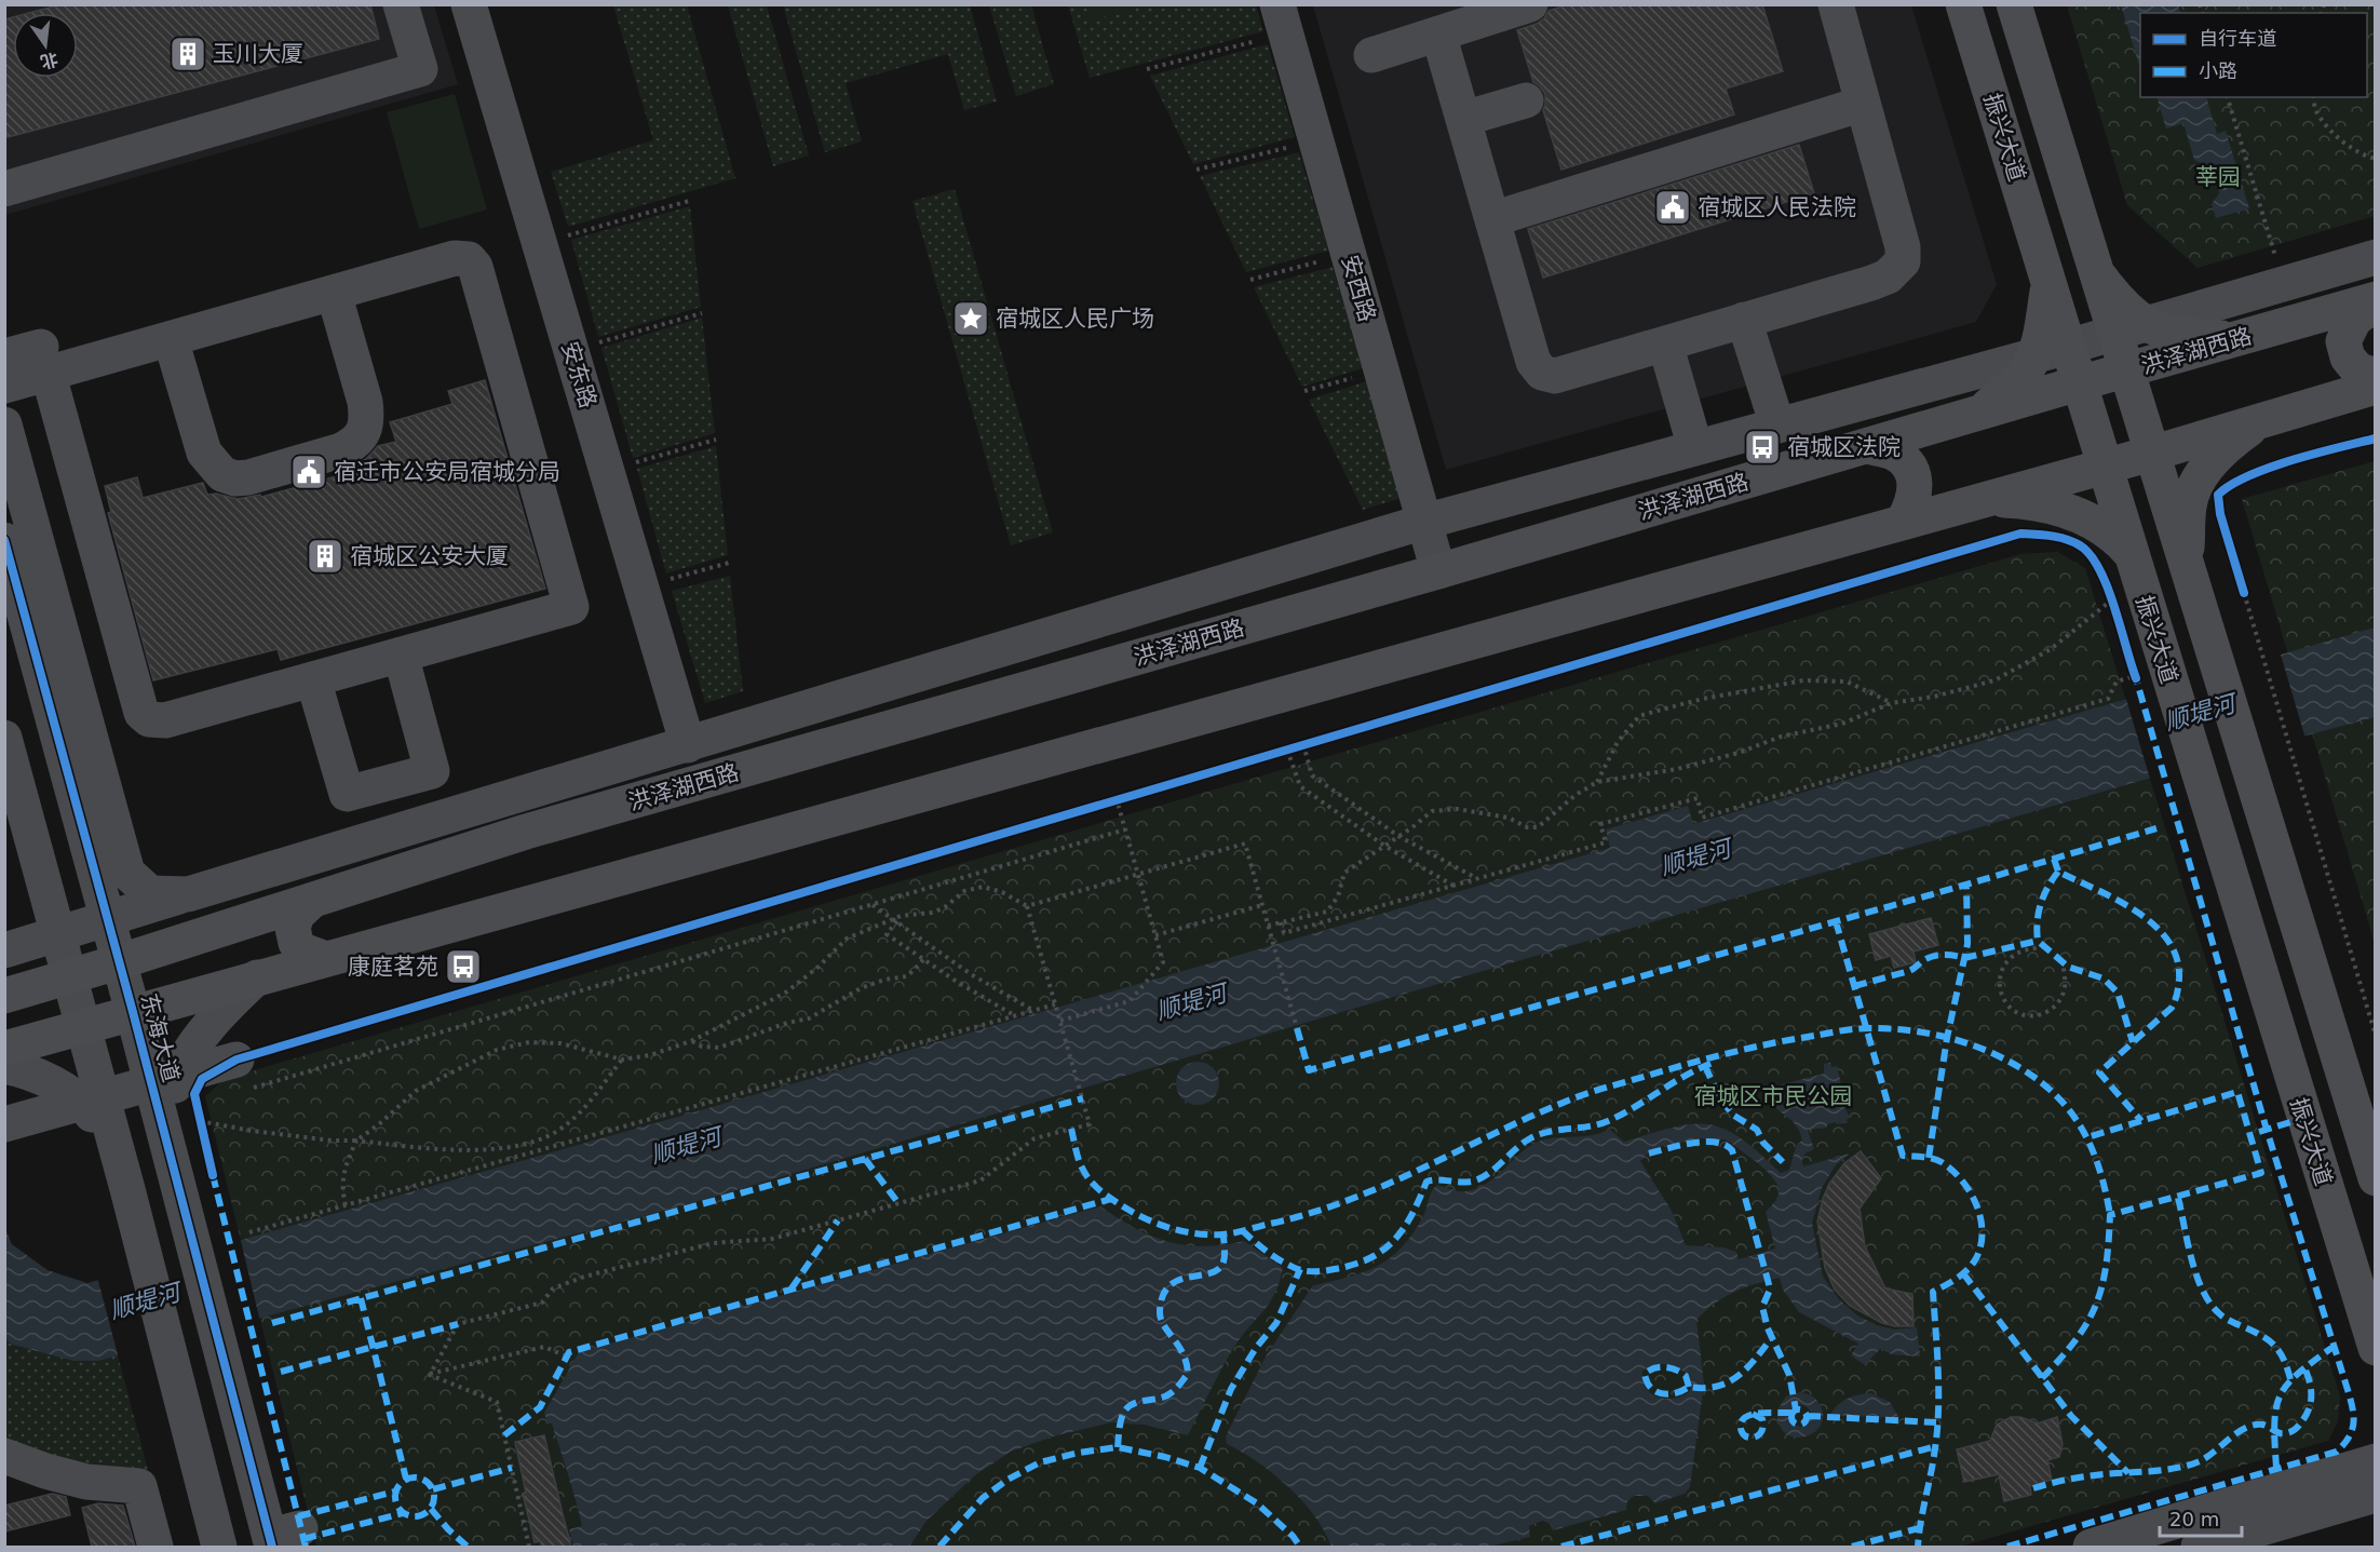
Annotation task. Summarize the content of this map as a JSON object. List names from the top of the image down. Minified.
{"streets":{"main road":["振兴大道","洪泽湖西路"],"street":["安西路","安东路","东海大道"]},"crossings":[["振兴大道","洪泽湖西路"],["安西路","洪泽湖西路"],["洪泽湖西路","东海大道"]],"water":["顺堤河"],"parks":["莘园","宿城区市民公园"],"places":{"building":["玉川大厦","宿城区公安大厦"],"public building":["宿城区人民法院","宿迁市公安局宿城分局"],"place":["宿城区人民广场"],"bus stop":["宿城区法院","康庭茗苑"]},"legend":["自行车道","小路"],"scale_bar":"20 m","north":"bottom"}
